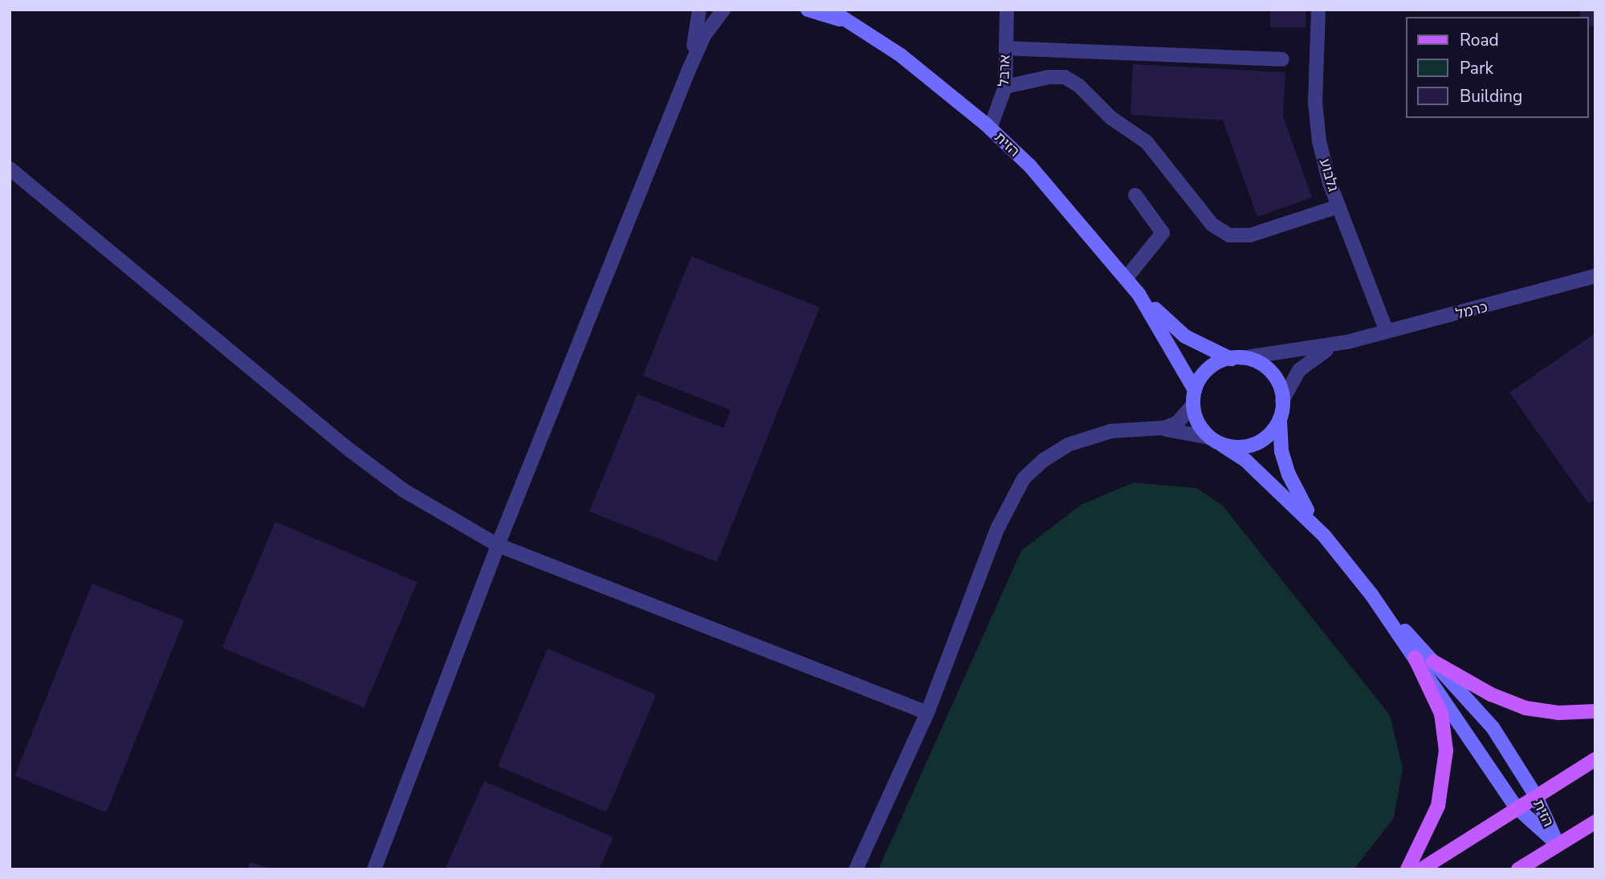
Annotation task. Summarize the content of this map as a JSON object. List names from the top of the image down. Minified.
{"streets":{"street":["ארבל","הזית","גלבוע","כרמל"]},"crossings":[["ארבל","הזית"],["הזית","כרמל"],["גלבוע","כרמל"]],"legend":["Road","Park","Building"]}
